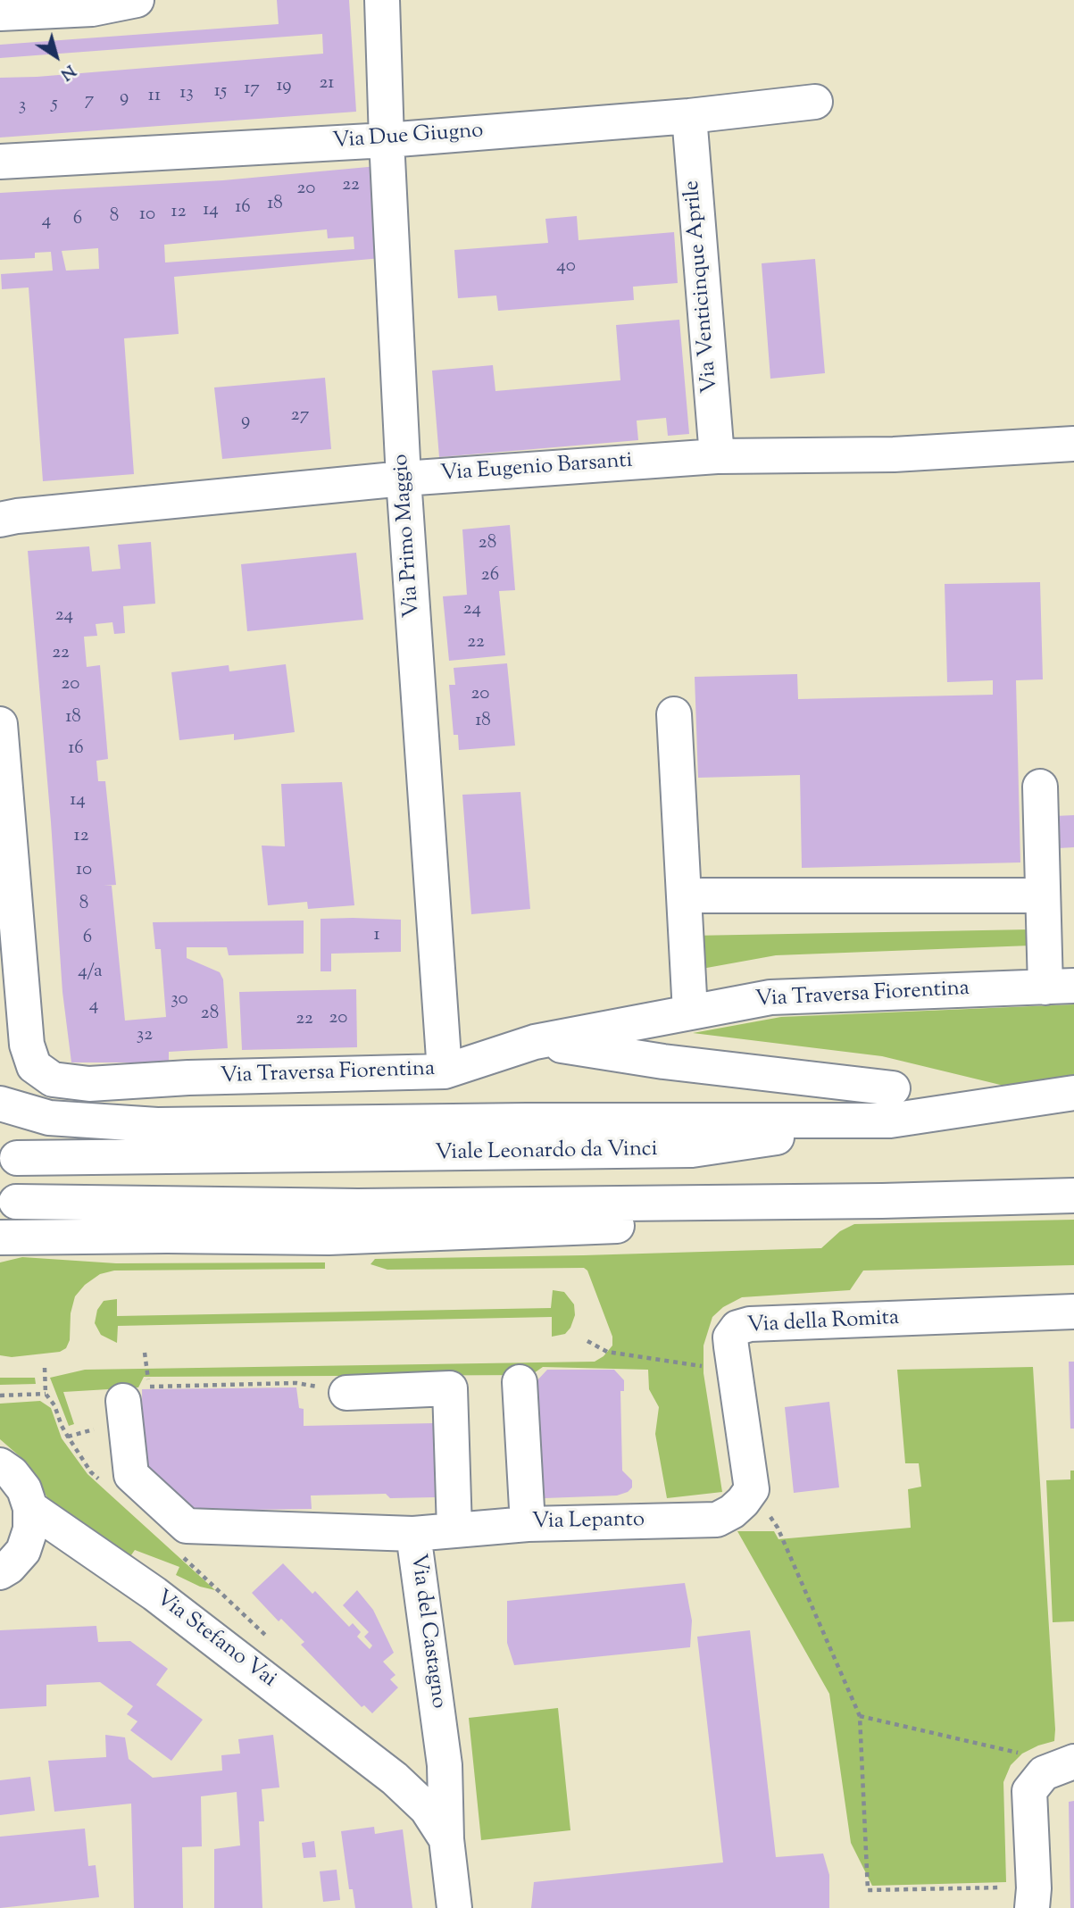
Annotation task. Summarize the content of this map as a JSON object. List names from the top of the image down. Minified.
{"streets":{"main road":["Via Due Giugno","Via Venticinque Aprile","Via Eugenio Barsanti","Via Primo Maggio","Via Traversa Fiorentina","Viale Leonardo da Vinci","Via della Romita","Via Lepanto","Via del Castagno","Via Stefano Vai"]},"crossings":[["Via Due Giugno","Via Venticinque Aprile"],["Via Due Giugno","Via Primo Maggio"],["Via Venticinque Aprile","Via Eugenio Barsanti"],["Via Eugenio Barsanti","Via Primo Maggio"],["Via Primo Maggio","Via Traversa Fiorentina"],["Via della Romita","Via Lepanto"],["Via Lepanto","Via del Castagno"],["Via del Castagno","Via Stefano Vai"]],"house_numbers":["21","19","17","15","13","11","9","7","5","3","22","20","18","16","14","12","10","8","6","4","40","27","9","28","26","24","24","22","22","20","20","18","18","16","14","12","10","8","1","6","4/a","30","4","28","20","22","32"],"north":"bottom right"}
